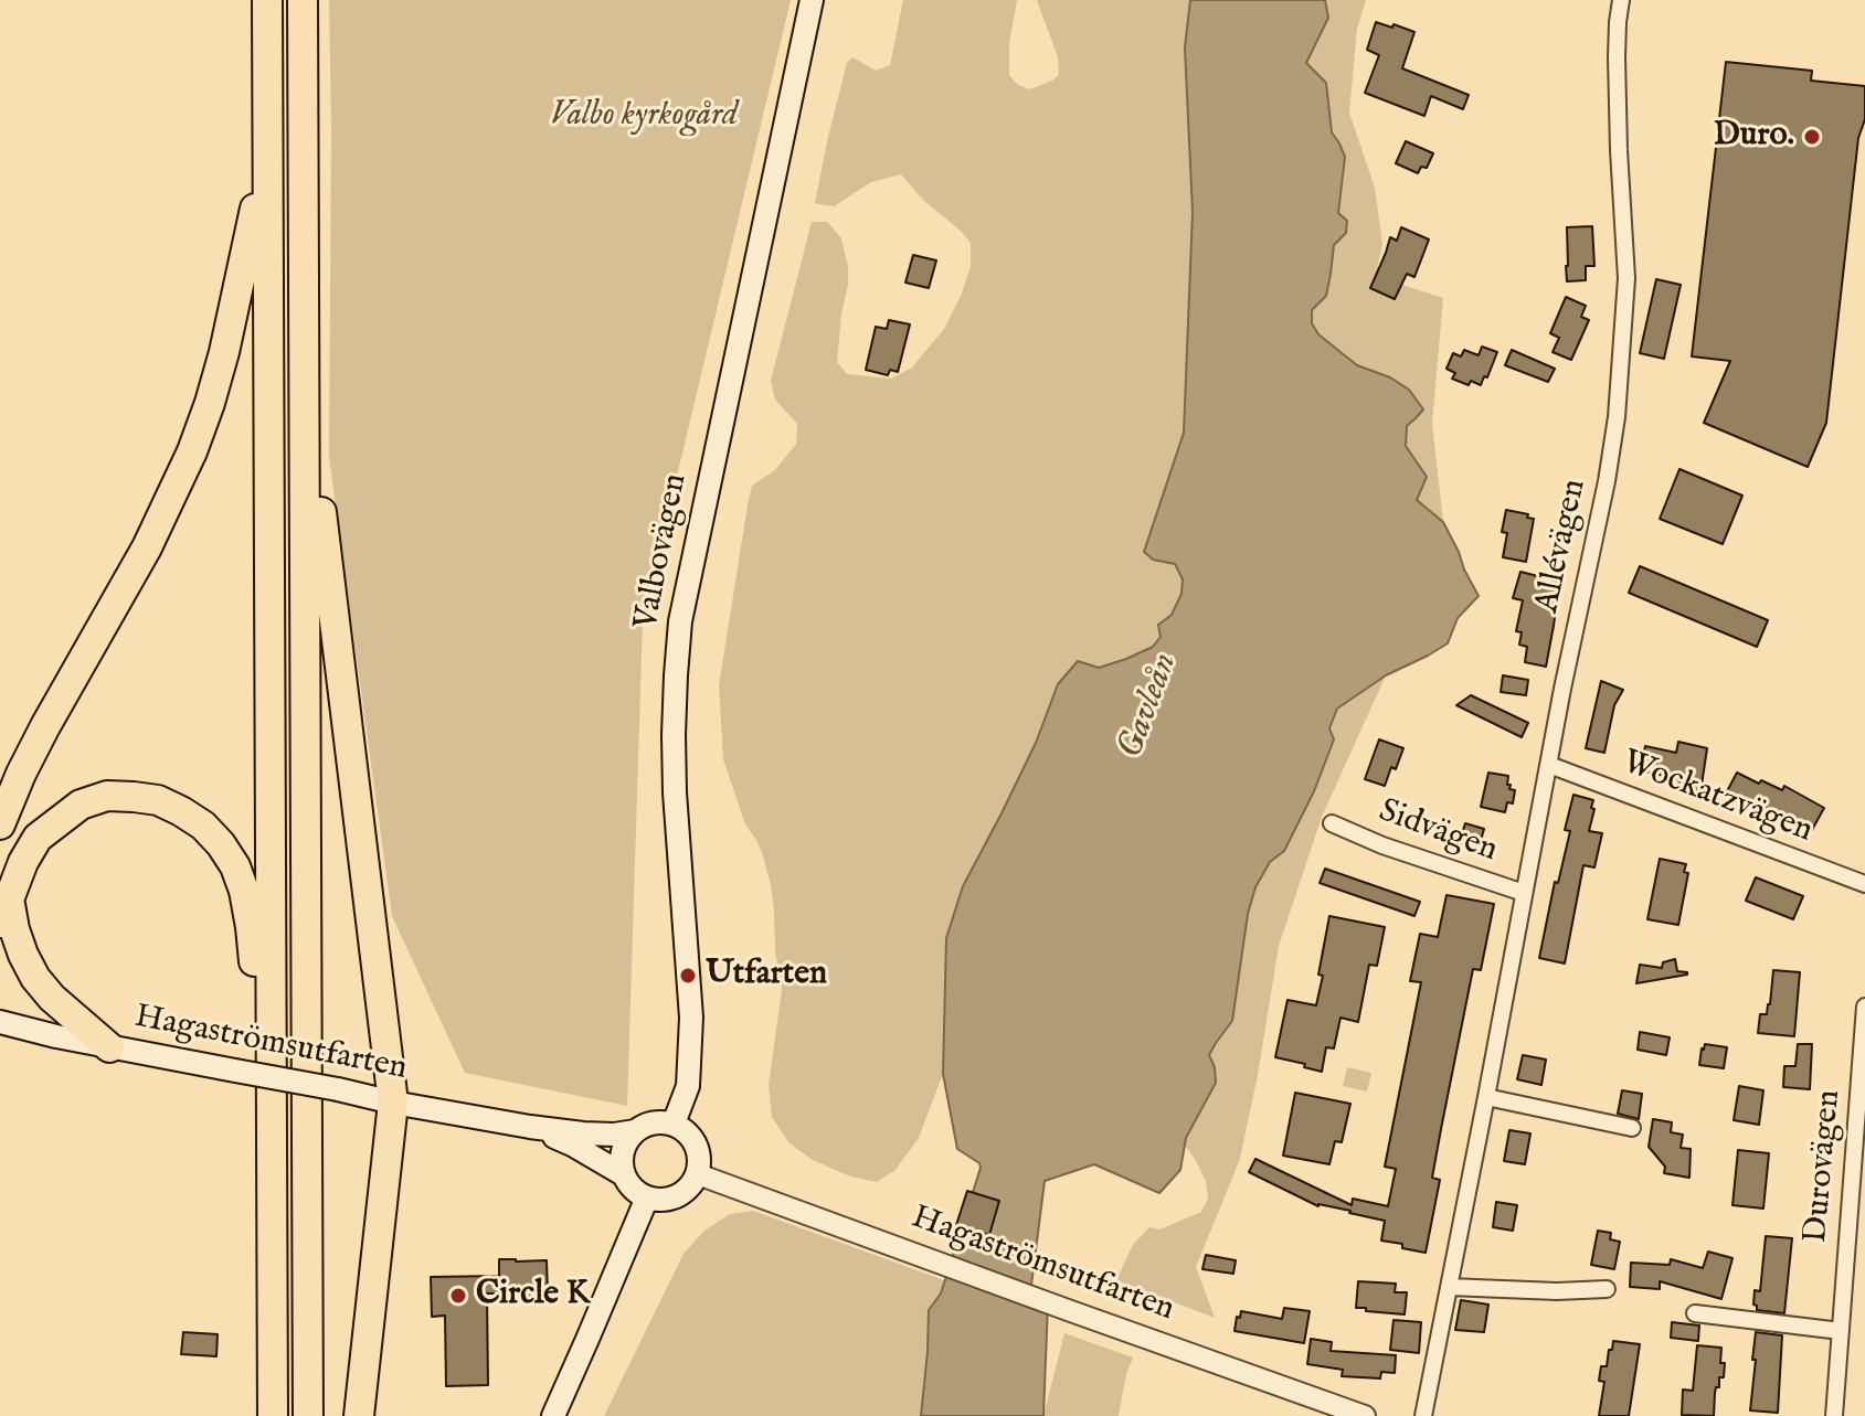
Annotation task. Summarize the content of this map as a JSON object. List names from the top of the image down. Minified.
{"streets":{"main road":["Valbovägen","Hagaströmsutfarten"],"street":["Allévägen","Wockatzvägen","Sidvägen","Durovägen"]},"crossings":[["Allévägen","Wockatzvägen"],["Allévägen","Sidvägen"],["Valbovägen","Hagaströmsutfarten"]],"water":["Gavleån"],"parks":["Valbo kyrkogård"],"places":["Duro.","Utfarten","Circle K"]}
